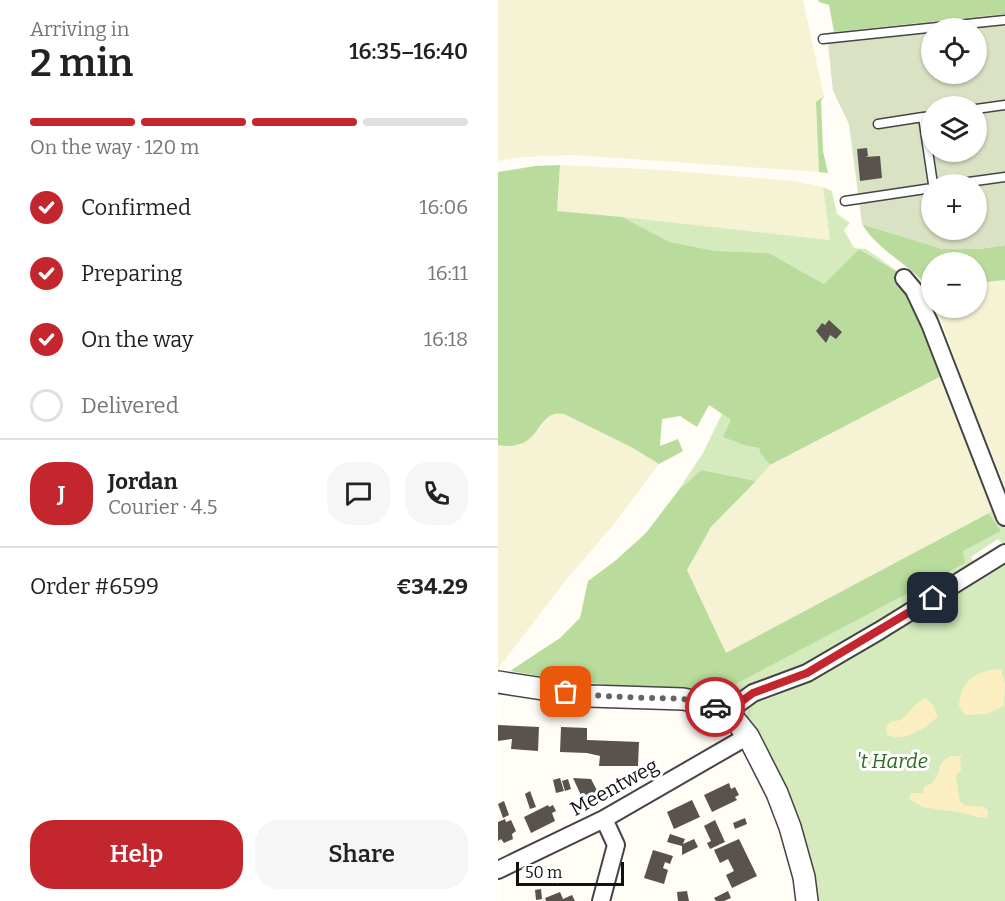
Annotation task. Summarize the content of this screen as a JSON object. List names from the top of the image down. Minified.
{"streets":{"street":["Meentweg"]},"parks":["'t Harde"],"scale_bar":"50 m","page":{"heading":["2 min","Arriving in","16:35–16:40"],"panel":["Jordan","Courier · 4.5","Order #6599","€34.29"],"map_buttons":["+","−"],"bar":"On the way · 120 m","list":[["Confirmed","16:06"],["Preparing","16:11"],["On the way","16:18"],"Delivered"],"round":"J","buttons":["Help","Share"],"scale":"50 m"}}
